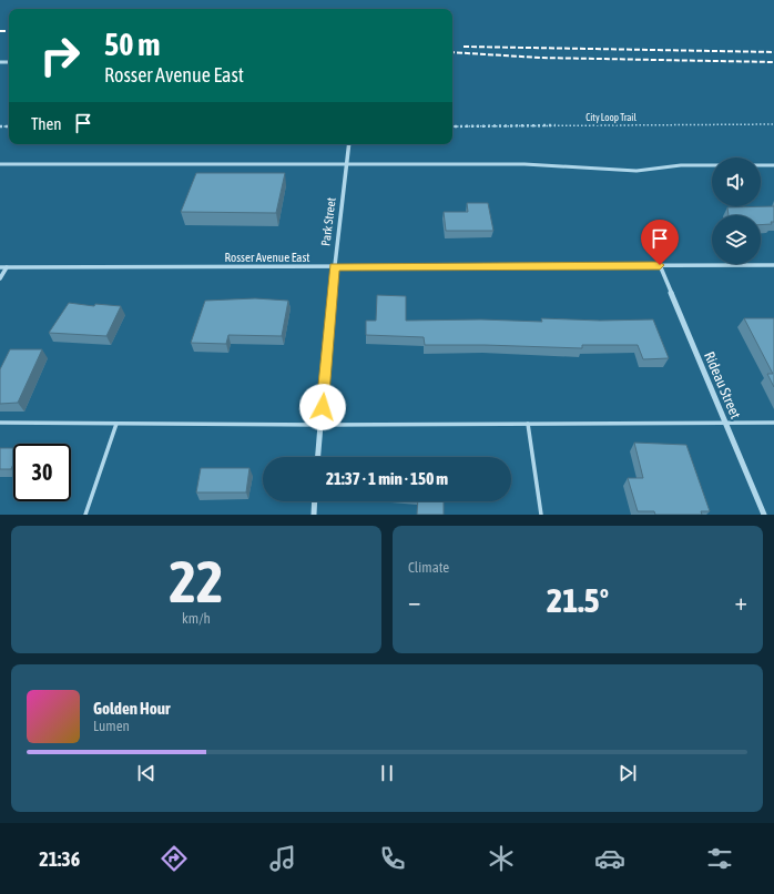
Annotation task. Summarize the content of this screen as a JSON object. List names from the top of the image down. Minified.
{"streets":{"street":["Park Street","Rosser Avenue East","Rideau Street"],"path":["City Loop Trail"]},"crossings":[["Park Street","Rosser Avenue East"],["Rosser Avenue East","Rideau Street"]],"page":{"turn":["50 m","Rosser Avenue East"],"then":"Then","limit":"30","trip":"21:37 · 1 min · 150 m","tile":[["22","km/h"],"Climate"],"heat":["−","21.5°","+"],"song":["Golden Hour","Lumen"],"tabs":"21:36"}}
